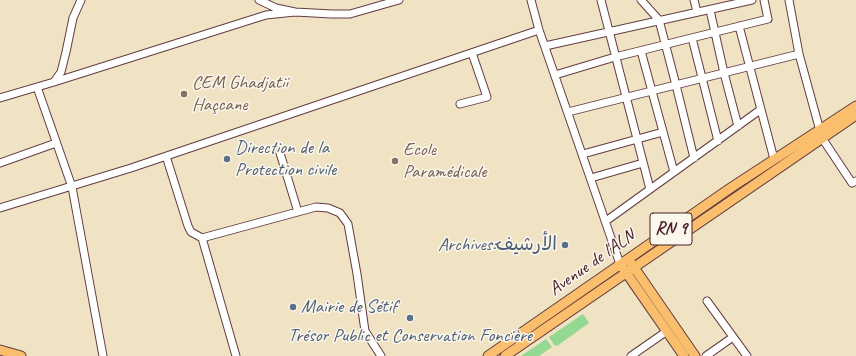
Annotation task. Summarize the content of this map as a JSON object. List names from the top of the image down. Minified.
{"streets":{"main road":["RN 9","Avenue de l'ALN"]},"places":["CEM Ghadjatii Haçcane","Direction de la Protection civile","Ecole Paramédicale","Archives:الأرشيف","Mairie de Sétif","Trésor Public et Conservation Foncière"]}
